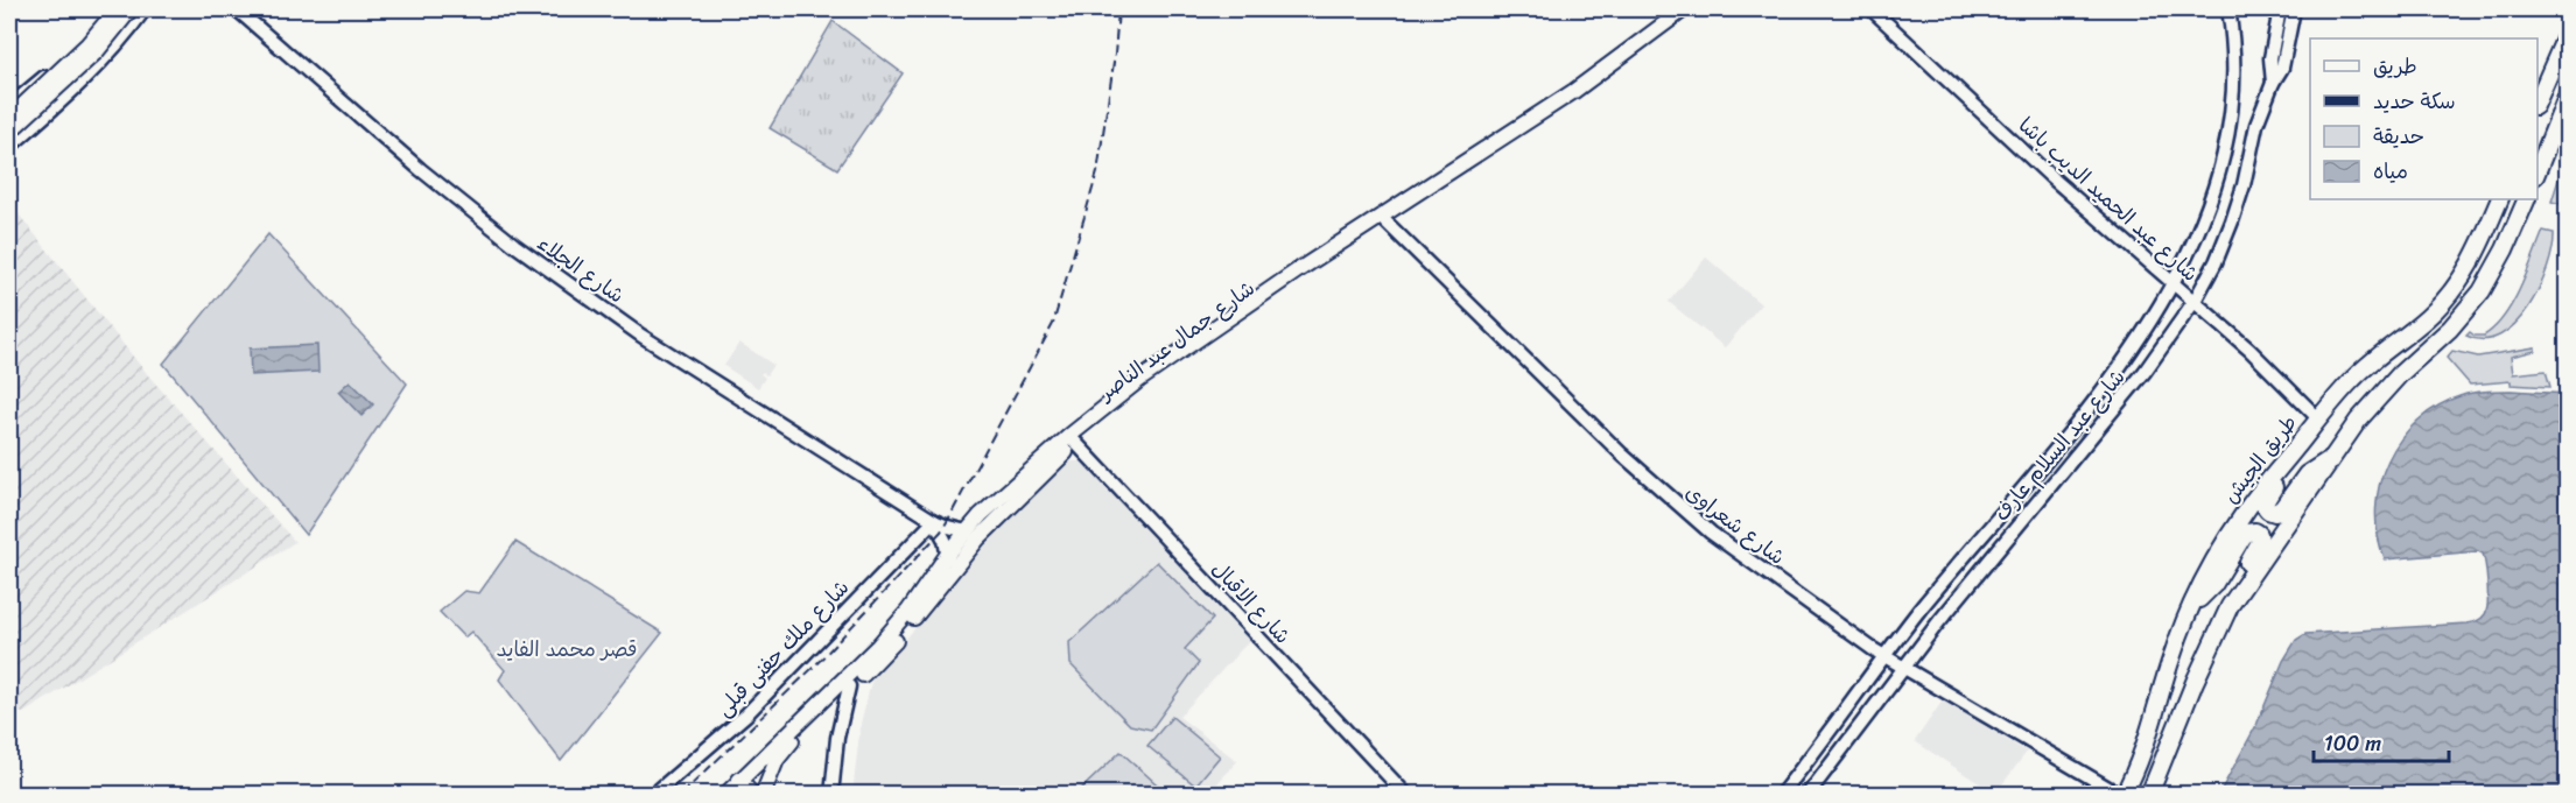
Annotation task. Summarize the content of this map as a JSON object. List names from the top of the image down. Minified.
{"streets":{"highway":["طريق الجيش"],"main road":["شارع جمال عبد الناصر"],"street":["شارع عبد الحميد الديب باشا","شارع الجلاء","شارع عبد السلام عارف","شارع شعراوى","شارع الاقبال","شارع ملك حفنى قبلى"]},"crossings":[["شارع عبد الحميد الديب باشا","شارع عبد السلام عارف"],["شارع عبد الحميد الديب باشا","طريق الجيش"],["شارع الجلاء","شارع جمال عبد الناصر"],["شارع الجلاء","شارع ملك حفنى قبلى"],["شارع جمال عبد الناصر","شارع شعراوى"],["شارع جمال عبد الناصر","شارع الاقبال"],["شارع عبد السلام عارف","شارع شعراوى"],["طريق الجيش","شارع شعراوى"]],"parks":["قصر محمد الفايد"],"legend":["طريق","سكة حديد","حديقة","مياه"],"scale_bar":"100 m"}
